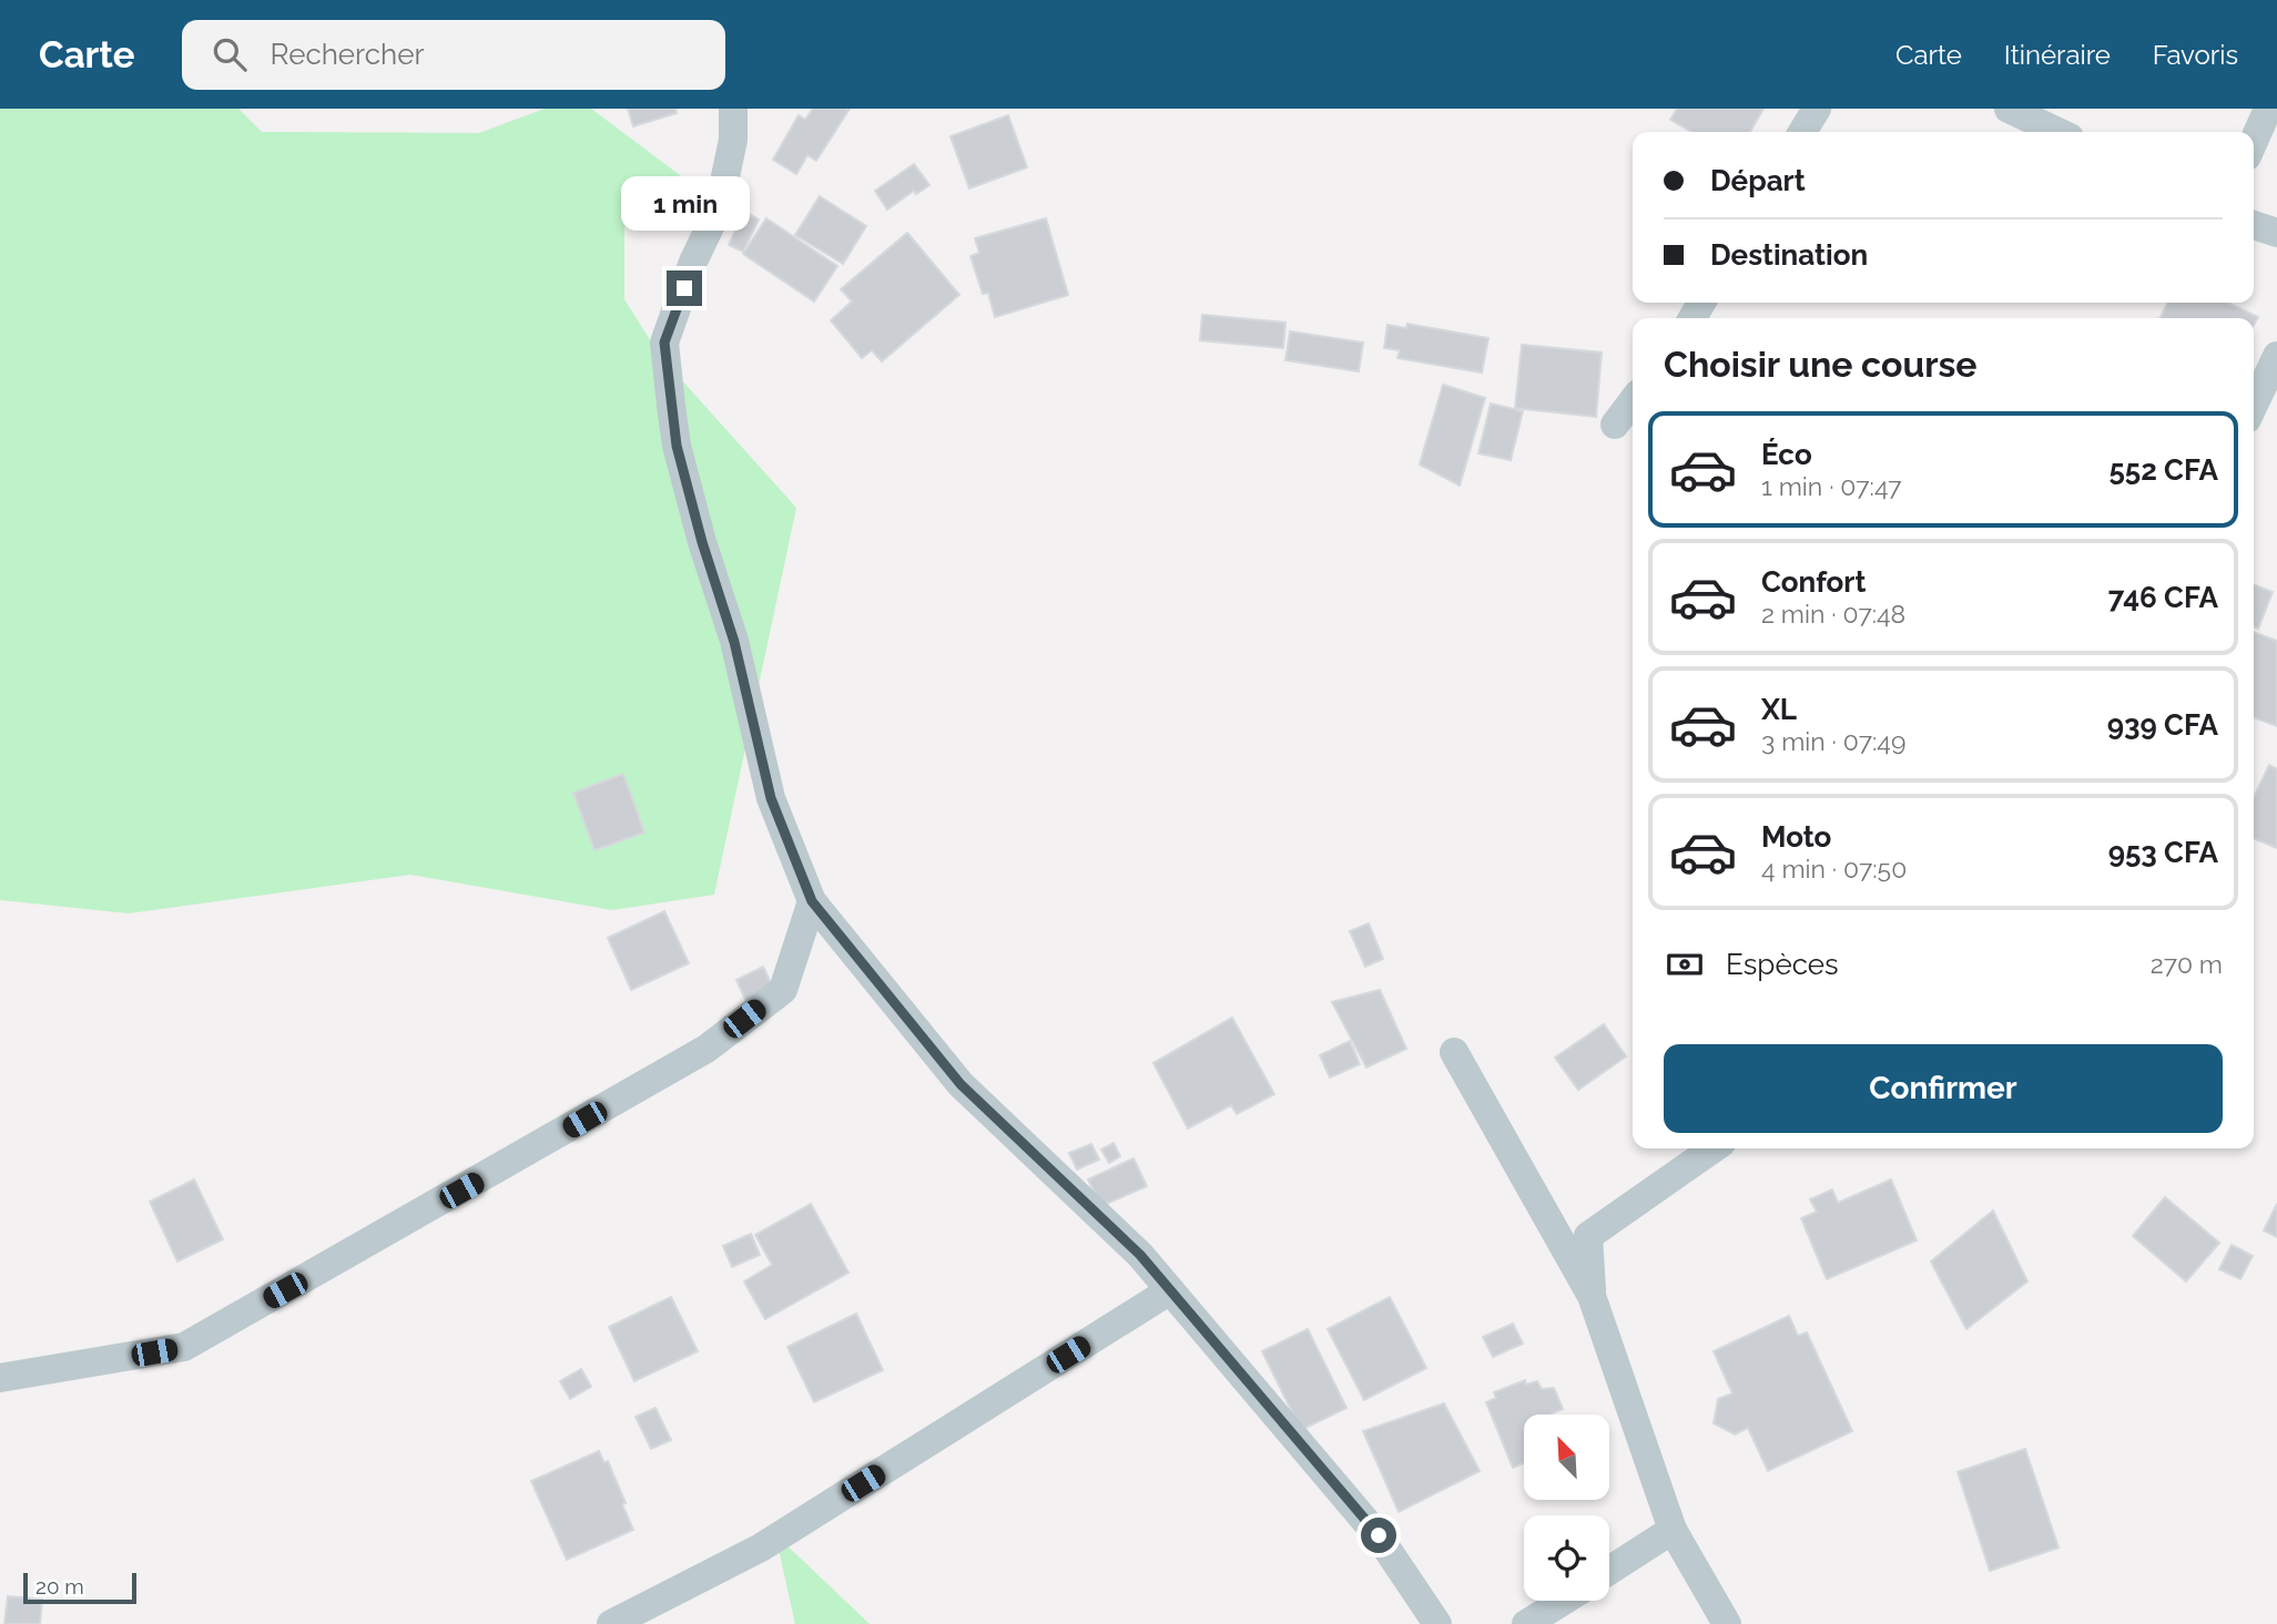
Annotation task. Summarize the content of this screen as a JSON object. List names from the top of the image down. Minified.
{"scale_bar":"20 m","north":"top left","page":{"header":"Carte","search":"Rechercher","nav":["Carte","Itinéraire","Favoris"],"banner":["Départ","Destination"],"bubble":"1 min","heading":"Choisir une course","list":[{"name":"Éco","note":"1 min · 07:47","value":"552 CFA"},{"name":"Confort","note":"2 min · 07:48","value":"746 CFA"},{"name":"XL","note":"3 min · 07:49","value":"939 CFA"},{"name":"Moto","note":"4 min · 07:50","value":"953 CFA"}],"pay":["Espèces","270 m"],"buttons":"Confirmer","scale":"20 m"}}
